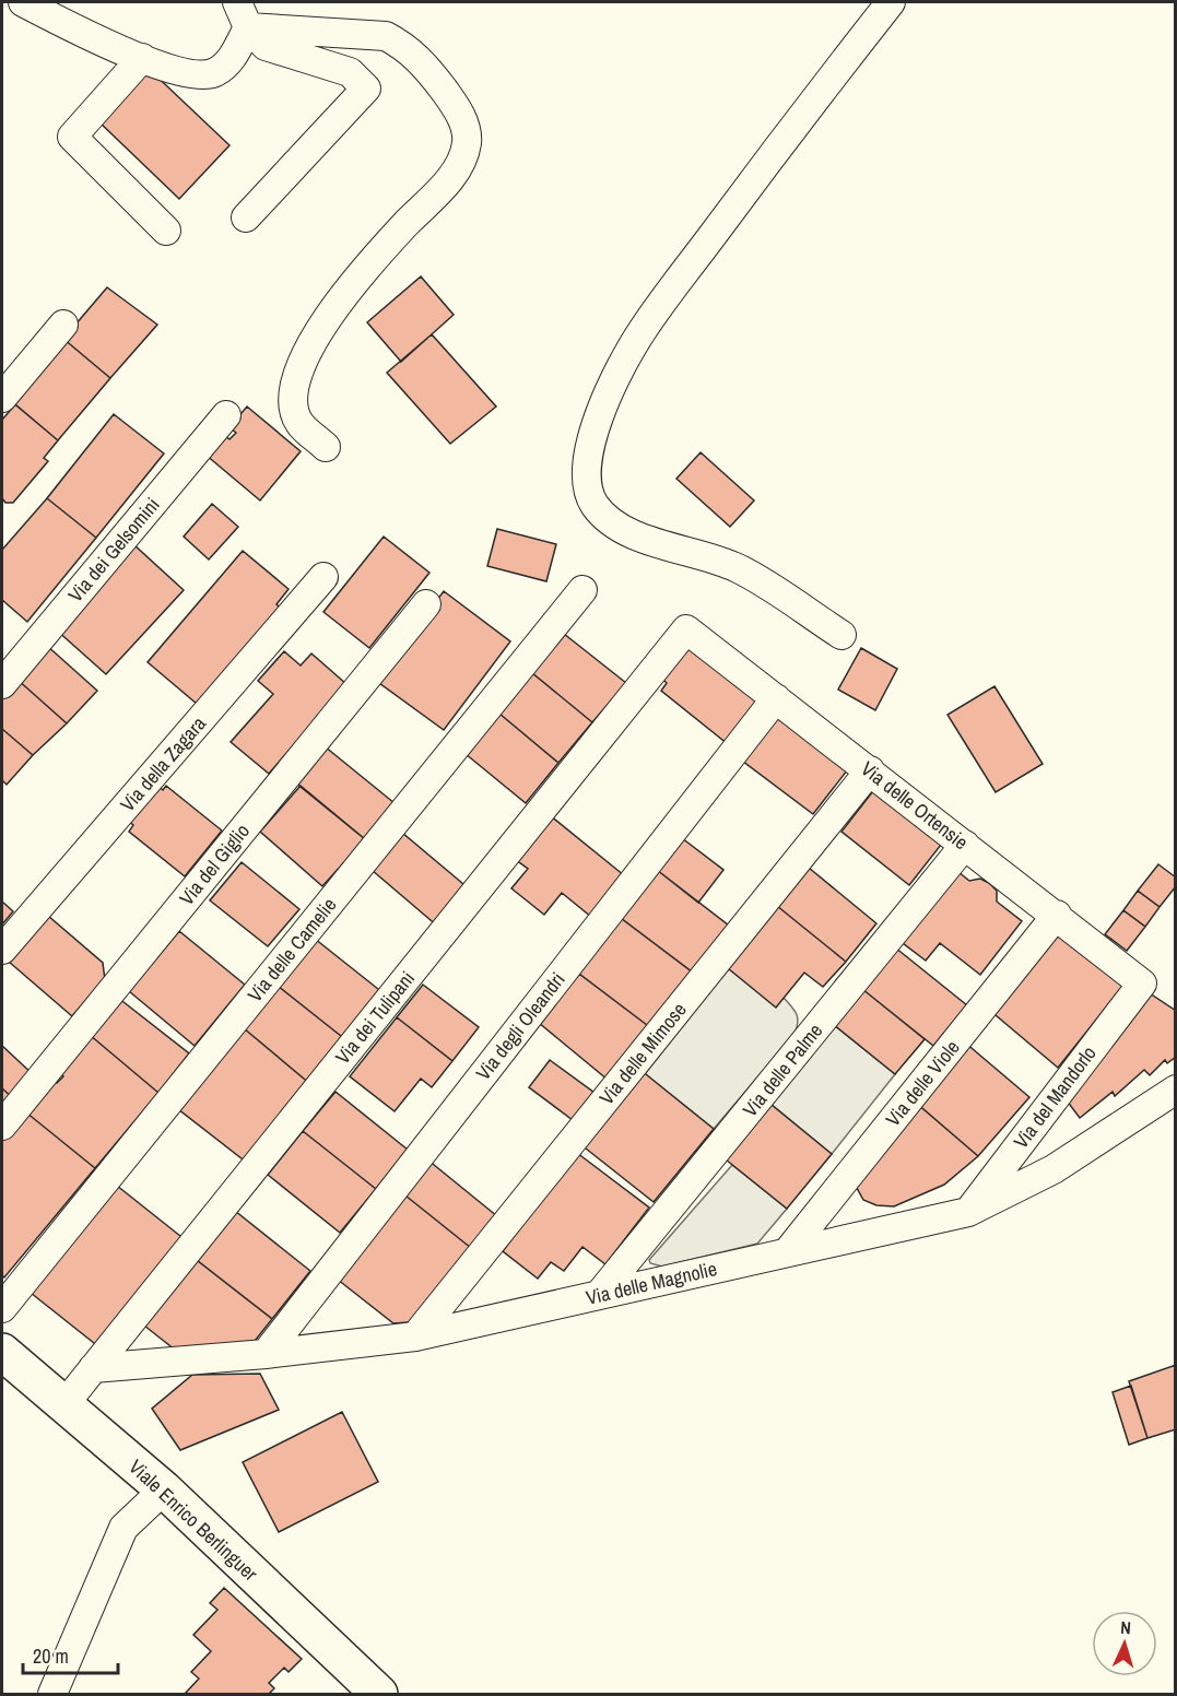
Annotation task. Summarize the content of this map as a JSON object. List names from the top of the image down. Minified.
{"streets":{"main road":["Viale Enrico Berlinguer"],"street":["Via dei Gelsomini","Via della Zagara","Via delle Ortensie","Via del Giglio","Via delle Camelie","Via dei Tulipani","Via degli Oleandri","Via delle Mimose","Via delle Palme","Via delle Viole","Via del Mandorlo","Via delle Magnolie"]},"crossings":[["Via delle Ortensie","Via dei Tulipani"],["Via delle Ortensie","Via degli Oleandri"],["Via delle Ortensie","Via delle Mimose"],["Via delle Ortensie","Via delle Palme"],["Via delle Ortensie","Via delle Viole"],["Via delle Ortensie","Via del Mandorlo"],["Via dei Tulipani","Via delle Magnolie"],["Via dei Tulipani","Viale Enrico Berlinguer"],["Via degli Oleandri","Via delle Magnolie"],["Via delle Mimose","Via delle Magnolie"],["Via delle Palme","Via delle Magnolie"],["Via delle Viole","Via delle Magnolie"],["Via del Mandorlo","Via delle Magnolie"]],"scale_bar":"20 m","north":"top"}
